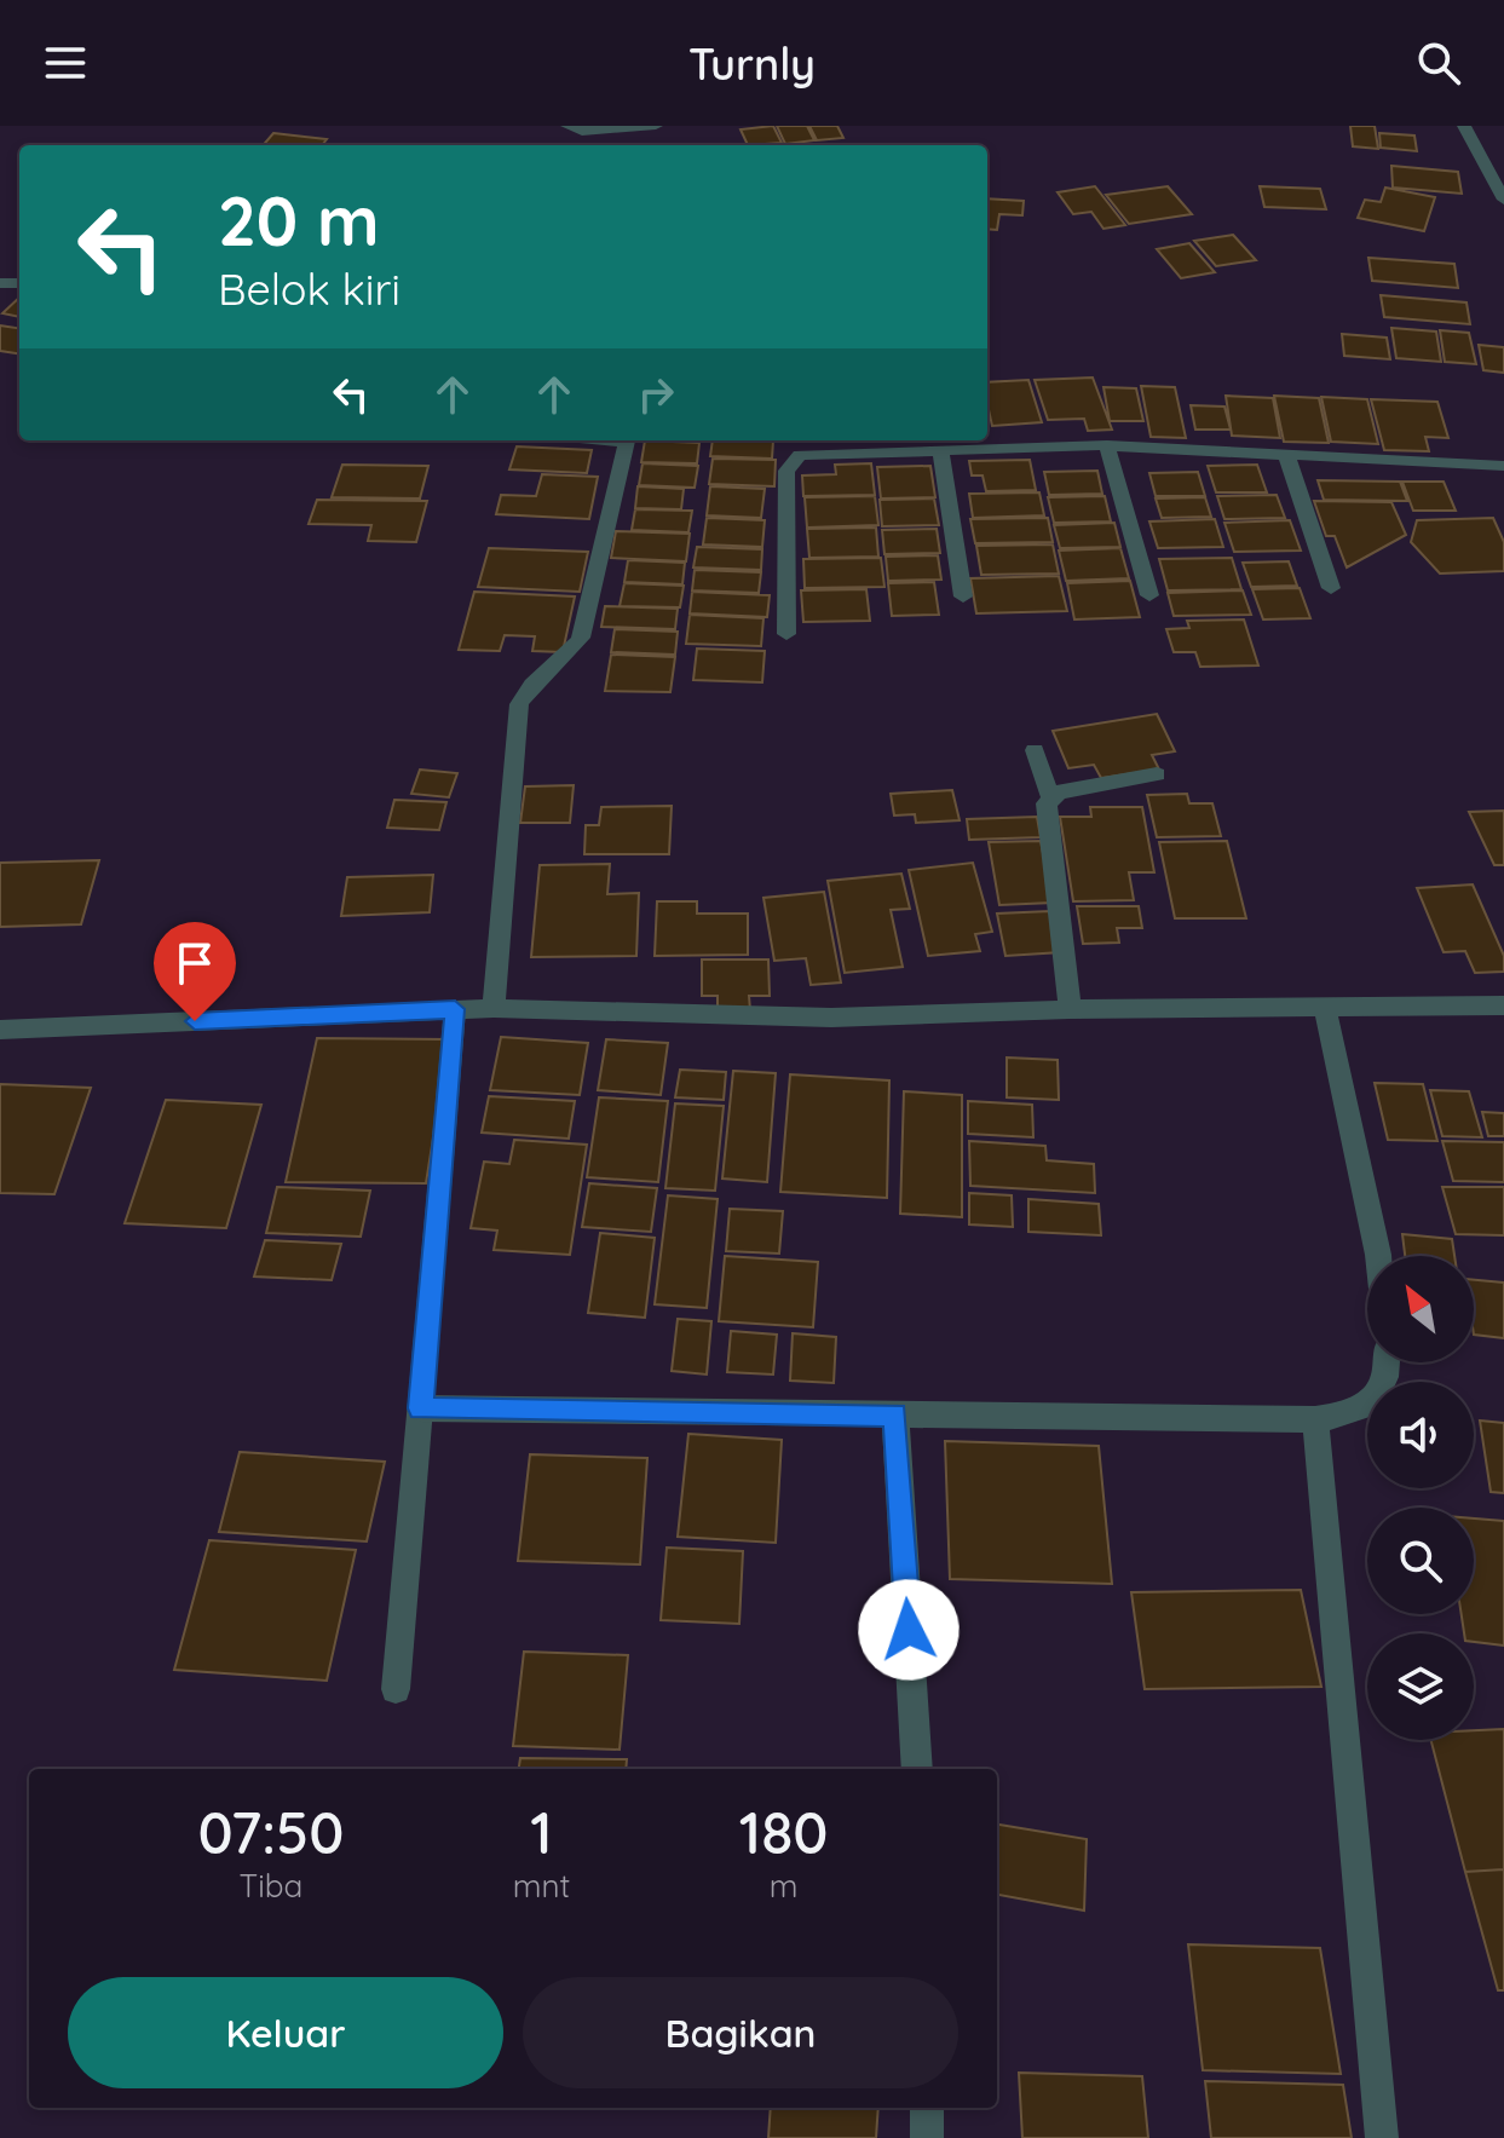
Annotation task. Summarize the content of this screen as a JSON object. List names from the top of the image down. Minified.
{"north":"top left","page":{"header":"Turnly","turn":["20 m","Belok kiri"],"eta":["07:50","Tiba","1","mnt","180","m"],"buttons":["Keluar","Bagikan"]}}
